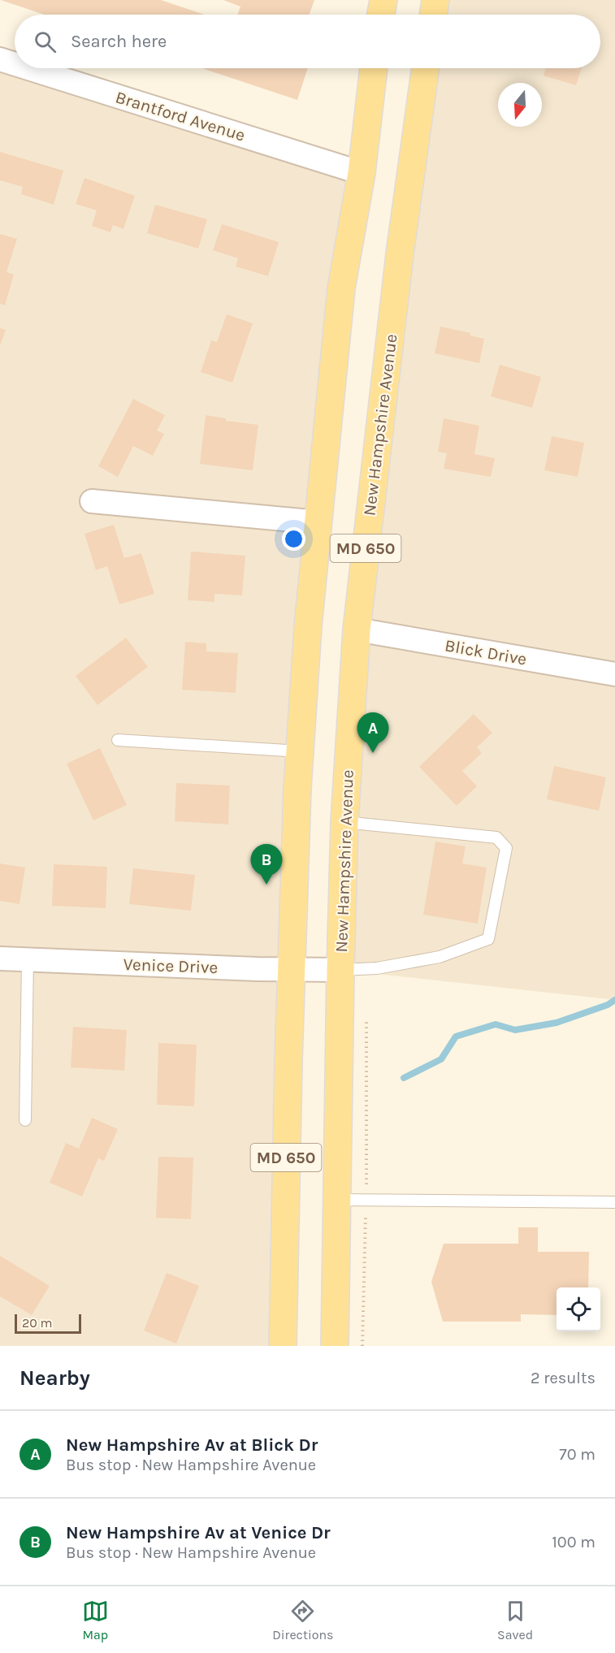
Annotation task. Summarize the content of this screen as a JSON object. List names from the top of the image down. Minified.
{"streets":{"main road":["New Hampshire Avenue","MD 650"],"street":["Brantford Avenue","Blick Drive","Venice Drive"]},"crossings":[["Brantford Avenue","MD 650"],["New Hampshire Avenue","Blick Drive"],["New Hampshire Avenue","Venice Drive"],["MD 650","Venice Drive"]],"scale_bar":"20 m","north":"bottom","page":{"search":"Search here","pins":["A","B"],"scale":"20 m","heading":["Nearby","2 results"],"list":[{"mark":"A","name":"New Hampshire Av at Blick Dr","note":"Bus stop · New Hampshire Avenue","value":"70 m"},{"mark":"B","name":"New Hampshire Av at Venice Dr","note":"Bus stop · New Hampshire Avenue","value":"100 m"}],"nav":["Map","Directions","Saved"]}}
